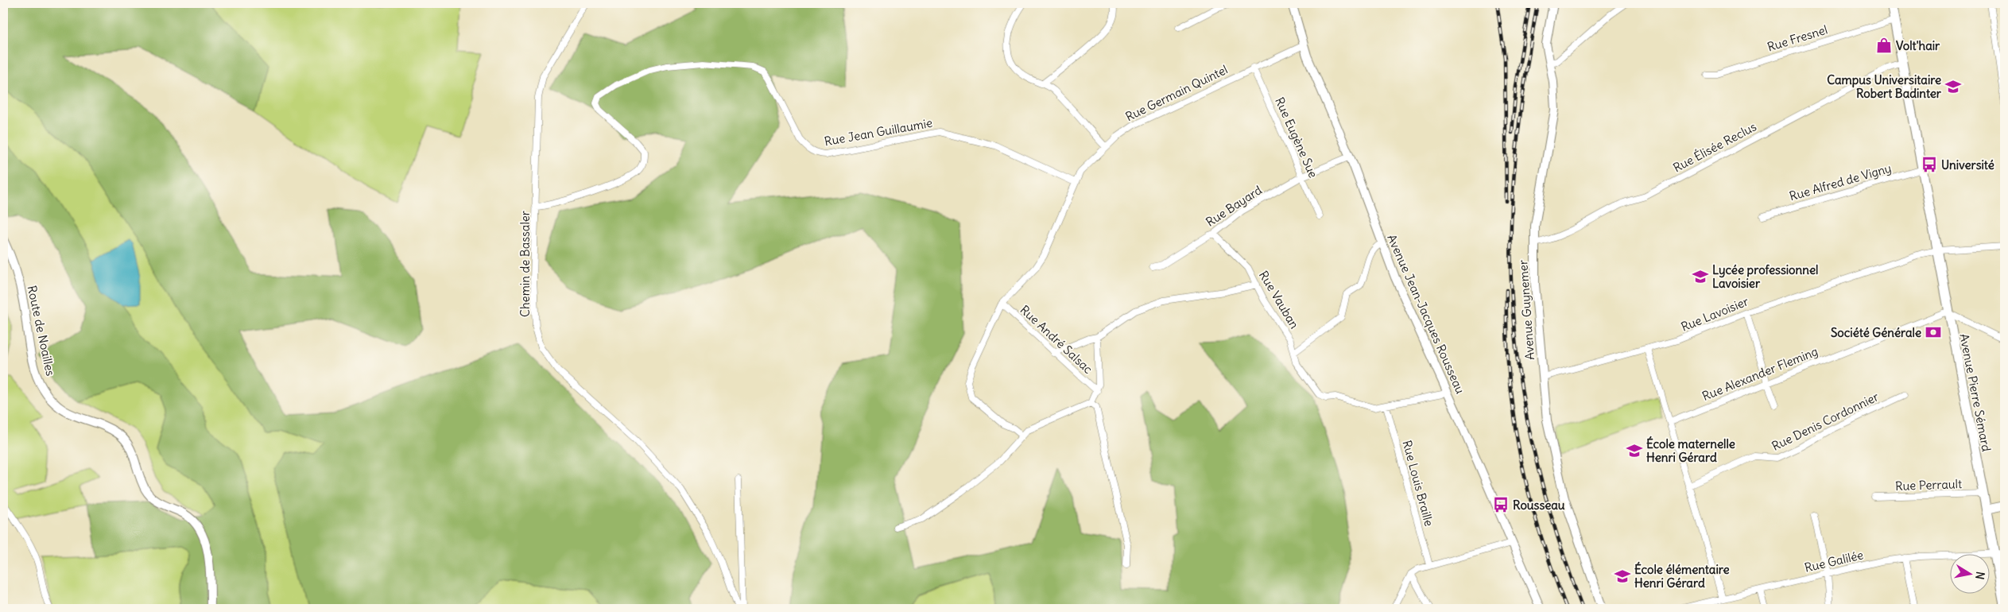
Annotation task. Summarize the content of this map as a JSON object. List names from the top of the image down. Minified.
{"streets":{"main road":["Avenue Guynemer","Avenue Jean-Jacques Rousseau","Route de Noailles","Avenue Pierre Sémard"],"street":["Rue Fresnel","Rue Germain Quintel","Rue Jean Guillaumie","Rue Eugène Sue","Rue Élisée Reclus","Rue Alfred de Vigny","Rue Bayard","Chemin de Bassaler","Rue Vauban","Rue Lavoisier","Rue André Salsac","Rue Alexander Fleming","Rue Denis Cordonnier","Rue Louis Braille","Rue Perrault","Rue Galilée"]},"crossings":[["Rue Fresnel","Avenue Pierre Sémard"],["Rue Germain Quintel","Rue Jean Guillaumie"],["Rue Germain Quintel","Rue Eugène Sue"],["Rue Germain Quintel","Avenue Jean-Jacques Rousseau"],["Rue Germain Quintel","Rue André Salsac"],["Rue Jean Guillaumie","Chemin de Bassaler"],["Rue Eugène Sue","Rue Bayard"],["Rue Élisée Reclus","Avenue Guynemer"],["Rue Élisée Reclus","Avenue Pierre Sémard"],["Rue Alfred de Vigny","Avenue Pierre Sémard"],["Rue Bayard","Rue Vauban"],["Rue Bayard","Avenue Jean-Jacques Rousseau"],["Rue Vauban","Avenue Jean-Jacques Rousseau"],["Rue Vauban","Rue Louis Braille"],["Avenue Guynemer","Rue Lavoisier"],["Rue Lavoisier","Avenue Pierre Sémard"],["Rue Alexander Fleming","Avenue Pierre Sémard"],["Avenue Pierre Sémard","Rue Perrault"],["Avenue Pierre Sémard","Rue Galilée"]],"places":{"shop":["Volt'hair"],"school or university":["Campus Universitaire Robert Badinter","Lycée professionnel Lavoisier","École maternelle Henri Gérard","École élémentaire Henri Gérard"],"bus stop":["Université","Rousseau"],"bank":["Société Générale"]},"north":"right"}
